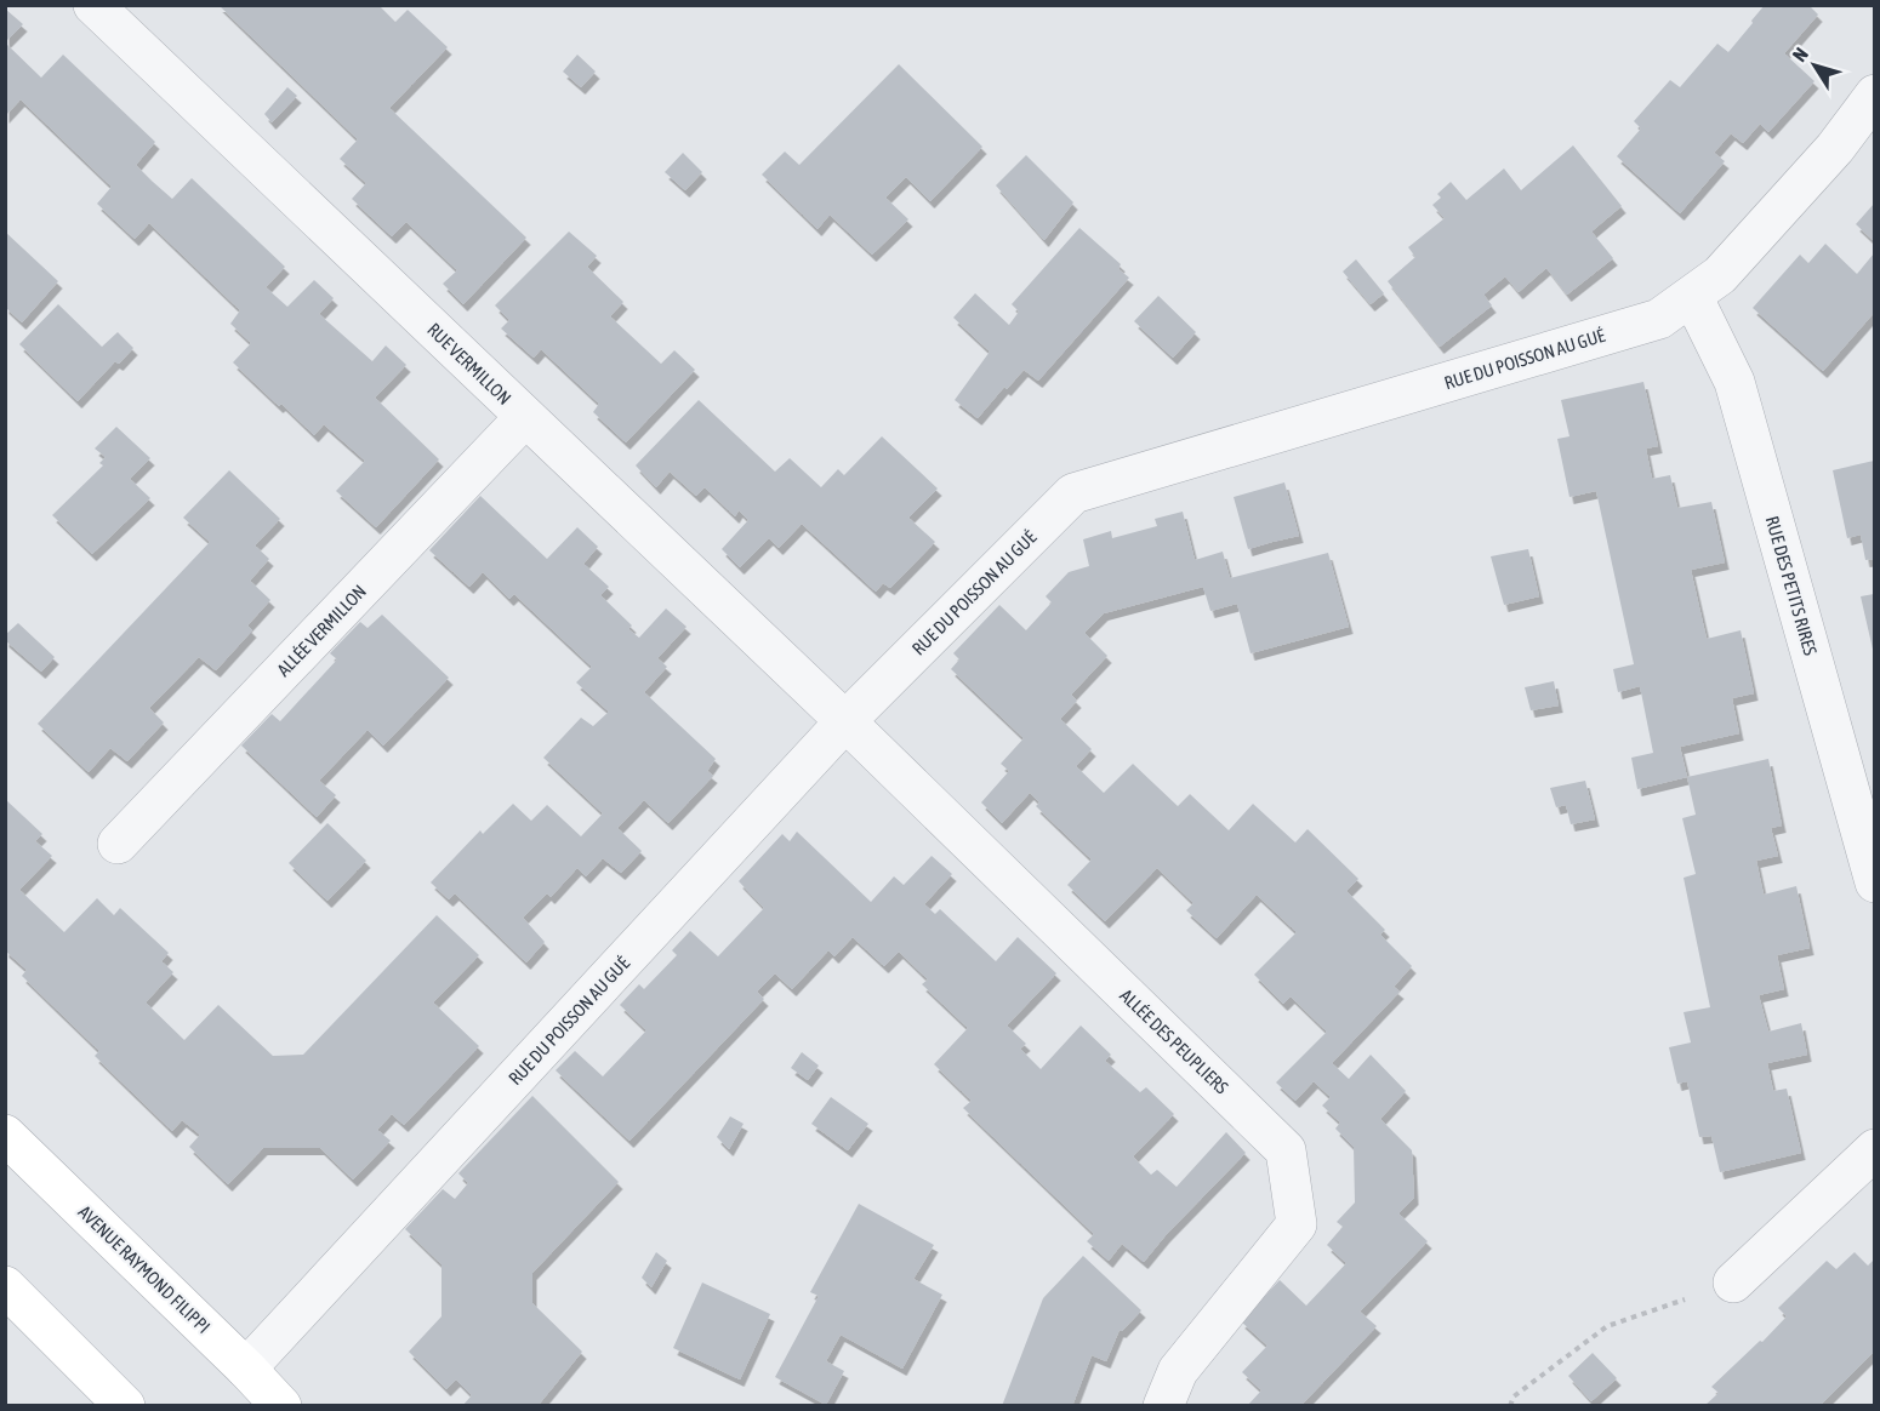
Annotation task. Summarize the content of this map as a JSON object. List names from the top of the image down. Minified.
{"streets":{"main road":["AVENUE RAYMOND FILIPPI"],"street":["RUE DU POISSON AU GUÉ","RUE VERMILLON","RUE DES PETITS RIRES","ALLÉE VERMILLON","ALLÉE DES PEUPLIERS"]},"crossings":[["RUE DU POISSON AU GUÉ","RUE VERMILLON"],["RUE DU POISSON AU GUÉ","RUE DES PETITS RIRES"],["RUE DU POISSON AU GUÉ","ALLÉE DES PEUPLIERS"],["RUE DU POISSON AU GUÉ","AVENUE RAYMOND FILIPPI"],["RUE VERMILLON","ALLÉE VERMILLON"],["RUE VERMILLON","ALLÉE DES PEUPLIERS"]],"north":"top left"}
